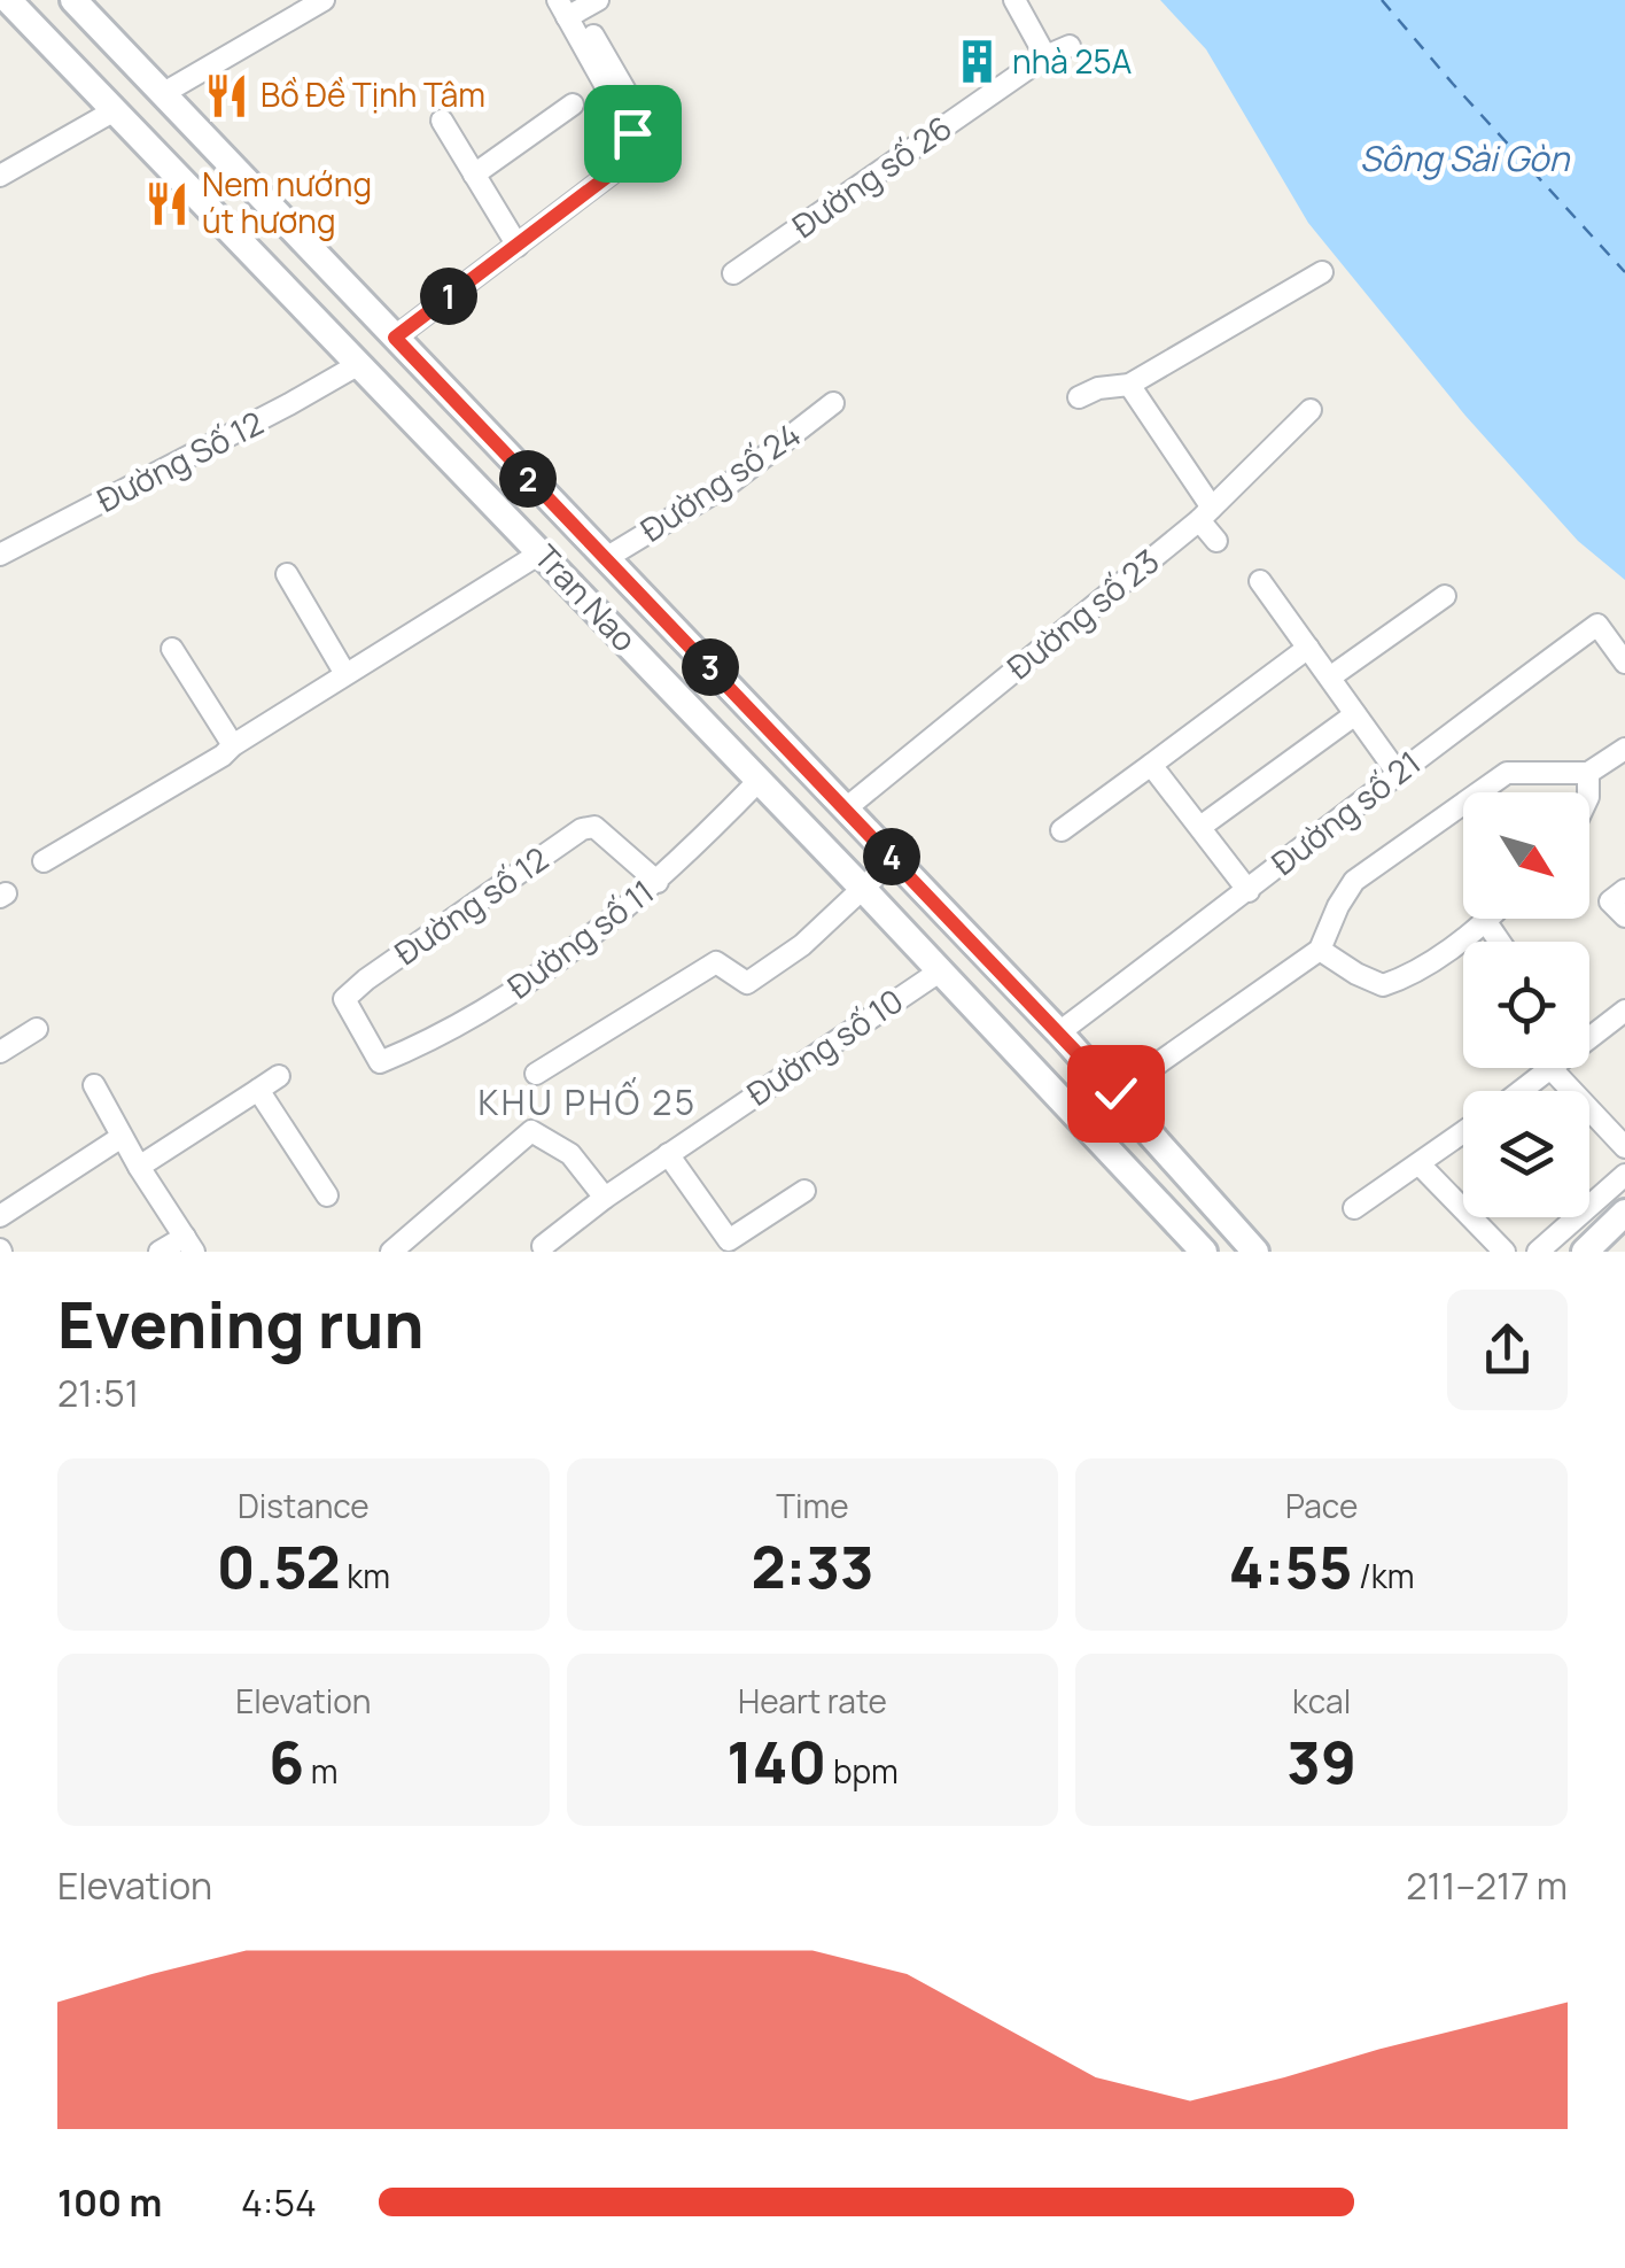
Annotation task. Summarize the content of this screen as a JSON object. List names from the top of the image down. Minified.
{"streets":{"main road":["Tran Nao"],"street":["Đường số 26","Đường Số 12","Đường số 24","Đường số 23","Đường số 21","Đường số 12","Đường số 11","Đường số 10"]},"crossings":[["Đường Số 12","Tran Nao"],["Đường số 24","Tran Nao"],["Tran Nao","Đường số 23"],["Tran Nao","Đường số 21"],["Tran Nao","Đường số 11"],["Tran Nao","Đường số 10"],["Đường số 12","Đường số 11"]],"districts":["KHU PHỐ 25"],"water":["Sông Sài Gòn"],"places":{"building":["nhà 25A"],"restaurant":["Bồ Đề Tịnh Tâm","Nem nướng út hương"]},"north":"bottom right","page":{"pins":["1","2","3","4"],"heading":["Evening run","21:51"],"stats":[["Distance","0.52 km"],["Time","2:33"],["Pace","4:55 /km"],["Elevation","6 m"],["Heart rate","140 bpm"],["kcal","39"]],"chart":["Elevation","211–217 m"],"list":[{"name":"100 m","note":"4:54"}]}}
